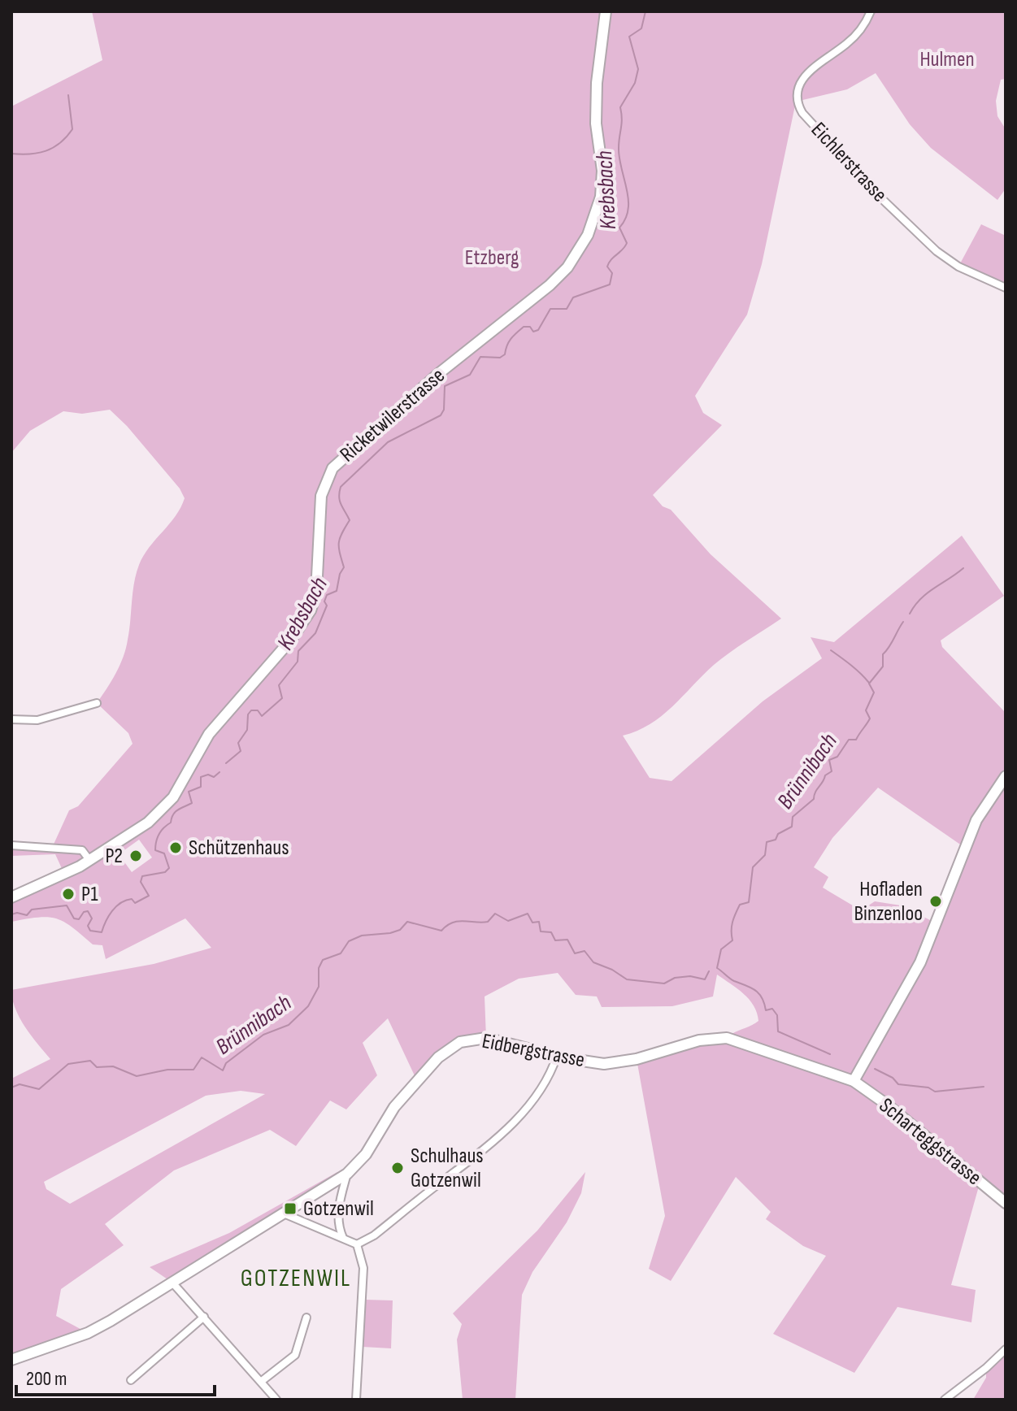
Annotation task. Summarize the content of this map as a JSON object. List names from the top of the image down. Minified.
{"streets":{"street":["Eichlerstrasse","Ricketwilerstrasse","Eidbergstrasse","Scharteggstrasse"]},"crossings":[["Eidbergstrasse","Scharteggstrasse"]],"districts":["GOTZENWIL"],"water":["Krebsbach","Brünnibach"],"parks":["Hulmen","Etzberg"],"places":{"other":["Schützenhaus","P2","P1","Hofladen Binzenloo","Schulhaus Gotzenwil"],"transit":["Gotzenwil"]},"scale_bar":"200 m"}
